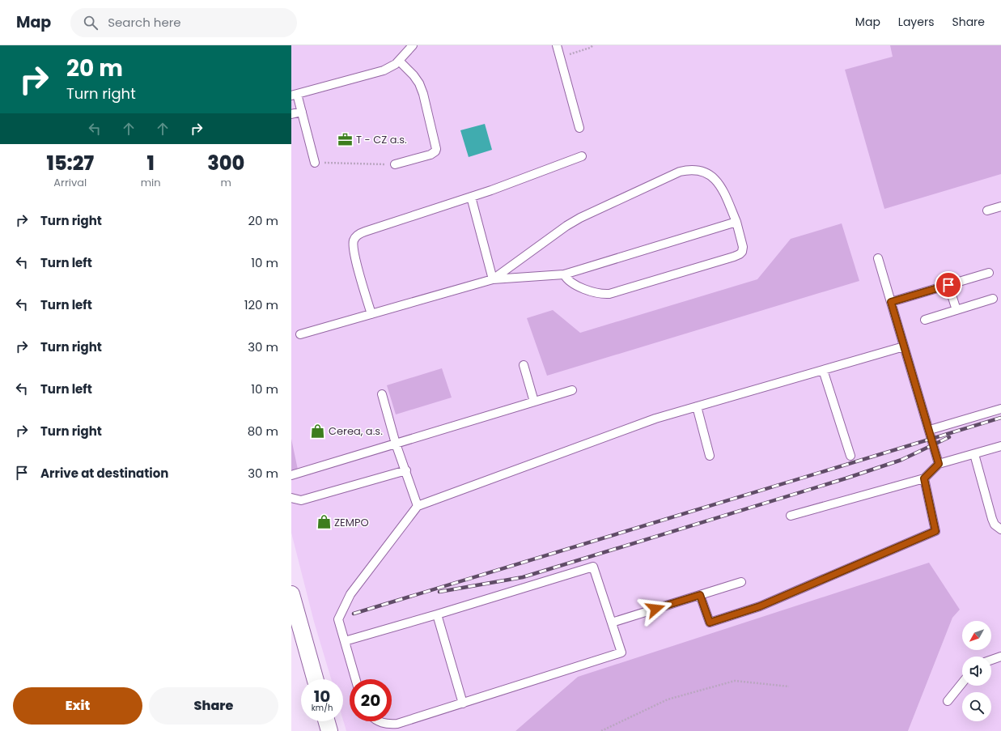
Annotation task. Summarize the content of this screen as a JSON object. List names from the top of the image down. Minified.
{"places":{"office":["T - CZ a.s."],"shop":["Cerea, a.s.","ZEMPO"]},"north":"bottom left","page":{"header":"Map","search":"Search here","nav":["Map","Layers","Share"],"turn":["20 m","Turn right"],"eta":["15:27","Arrival","1","min","300","m"],"list":[{"name":"Turn right","value":"20 m"},{"name":"Turn left","value":"10 m"},{"name":"Turn left","value":"120 m"},{"name":"Turn right","value":"30 m"},{"name":"Turn left","value":"10 m"},{"name":"Turn right","value":"80 m"},{"name":"Arrive at destination","value":"30 m"}],"speed":"10 km/h","limit":"20","buttons":["Exit","Share"]}}
